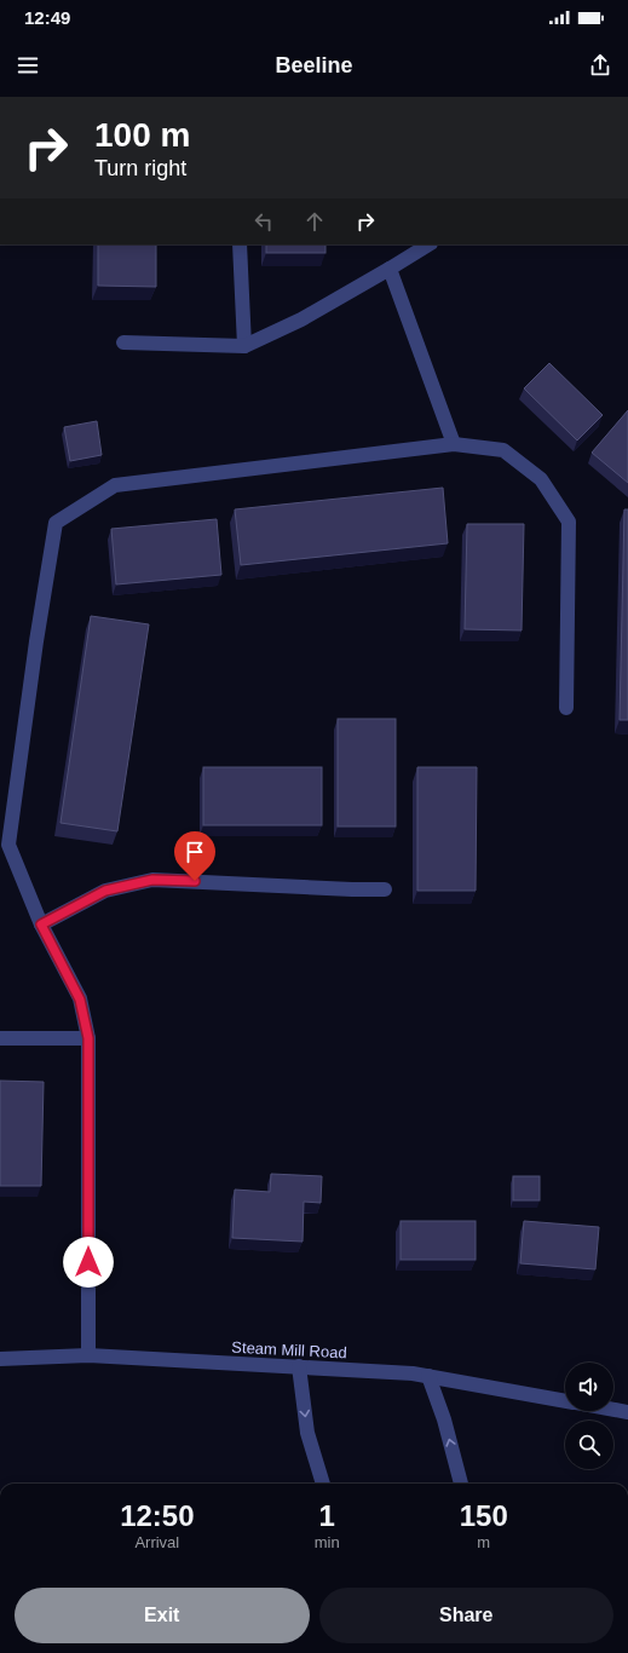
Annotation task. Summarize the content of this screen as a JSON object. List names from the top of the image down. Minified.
{"streets":{"street":["Steam Mill Road"]},"page":{"status":"12:49","header":"Beeline","turn":["100 m","Turn right"],"eta":["12:50","Arrival","1","min","150","m"],"buttons":["Exit","Share"]}}
